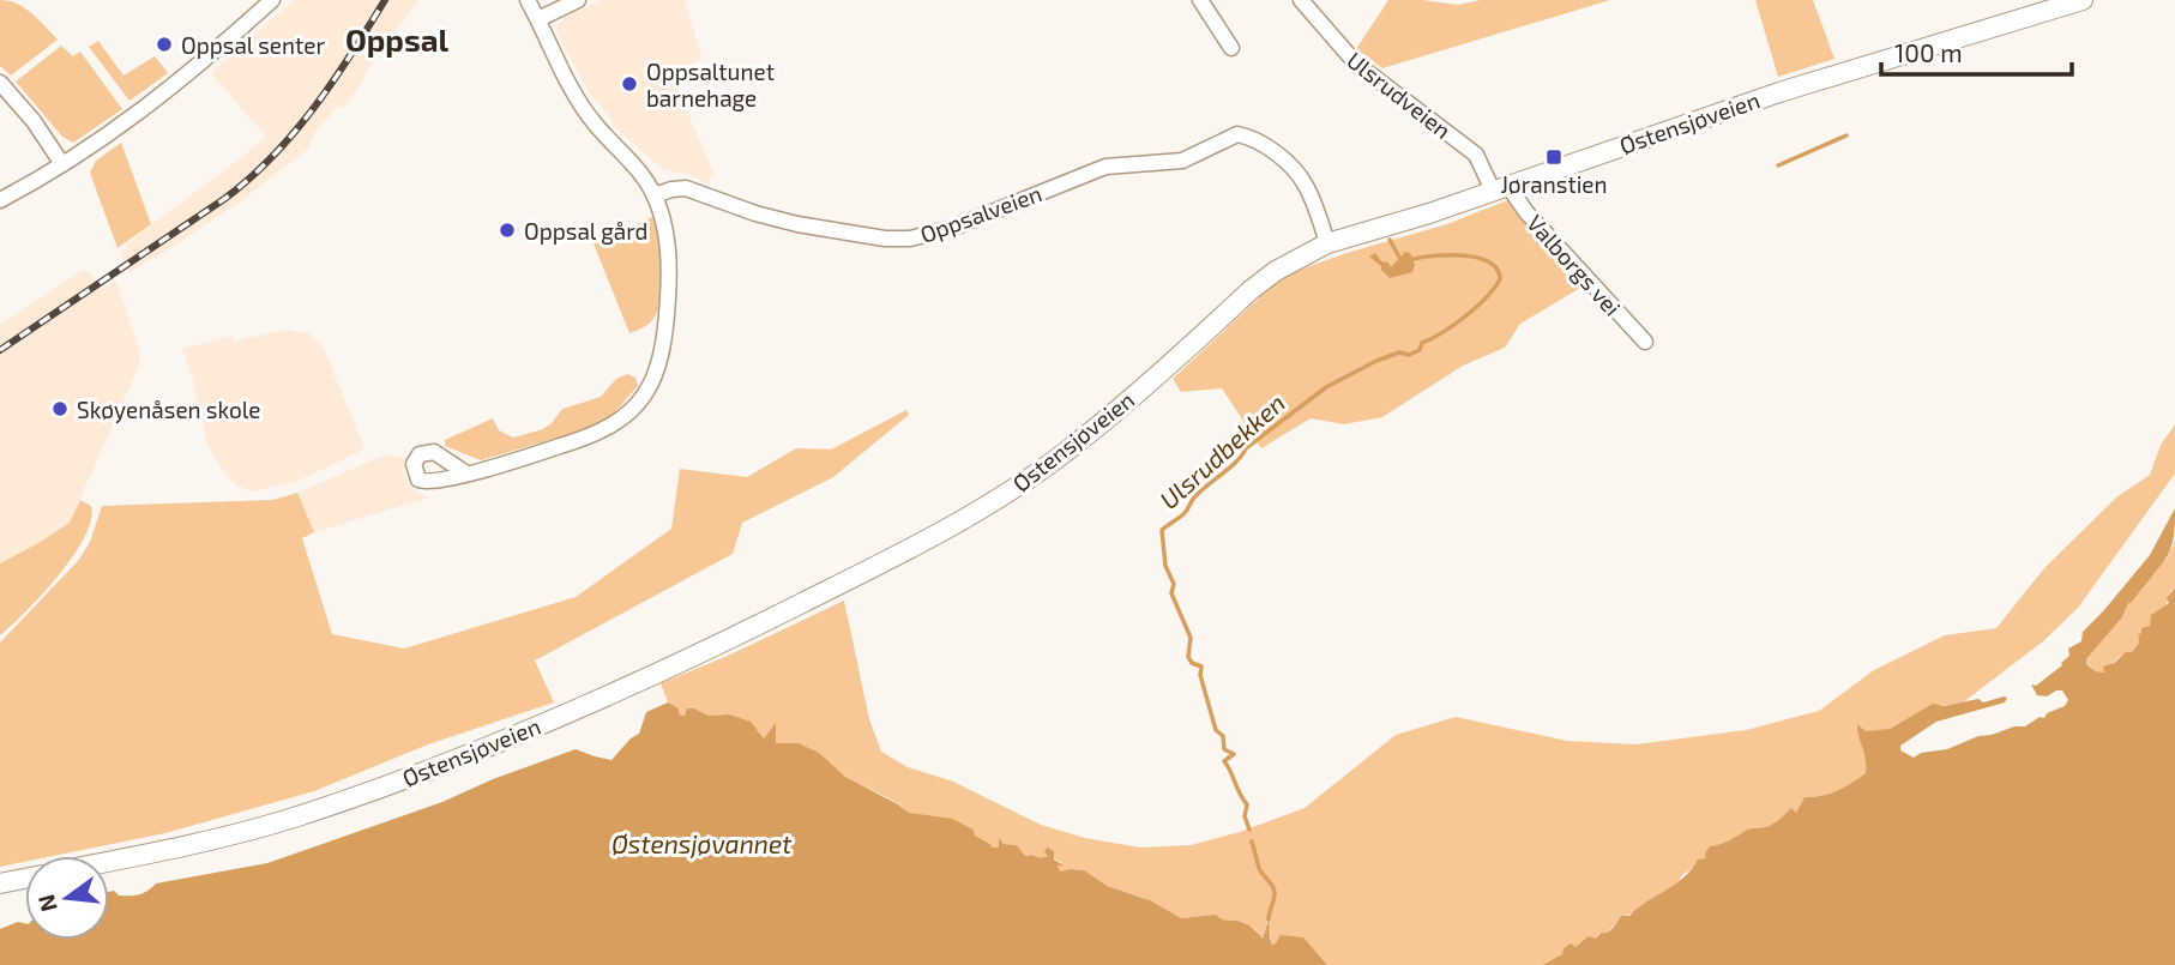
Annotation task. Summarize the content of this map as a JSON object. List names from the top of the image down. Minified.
{"streets":{"main road":["Østensjøveien"],"street":["Ulsrudveien","Oppsalveien","Valborgs vei"]},"crossings":[["Ulsrudveien","Østensjøveien"],["Ulsrudveien","Valborgs vei"],["Østensjøveien","Oppsalveien"],["Østensjøveien","Valborgs vei"]],"districts":["Oppsal"],"water":["Ulsrudbekken","Østensjøvannet"],"places":{"other":["Oppsal senter","Oppsaltunet barnehage","Oppsal gård","Skøyenåsen skole"],"transit":["Jøranstien"]},"scale_bar":"100 m","north":"left"}
